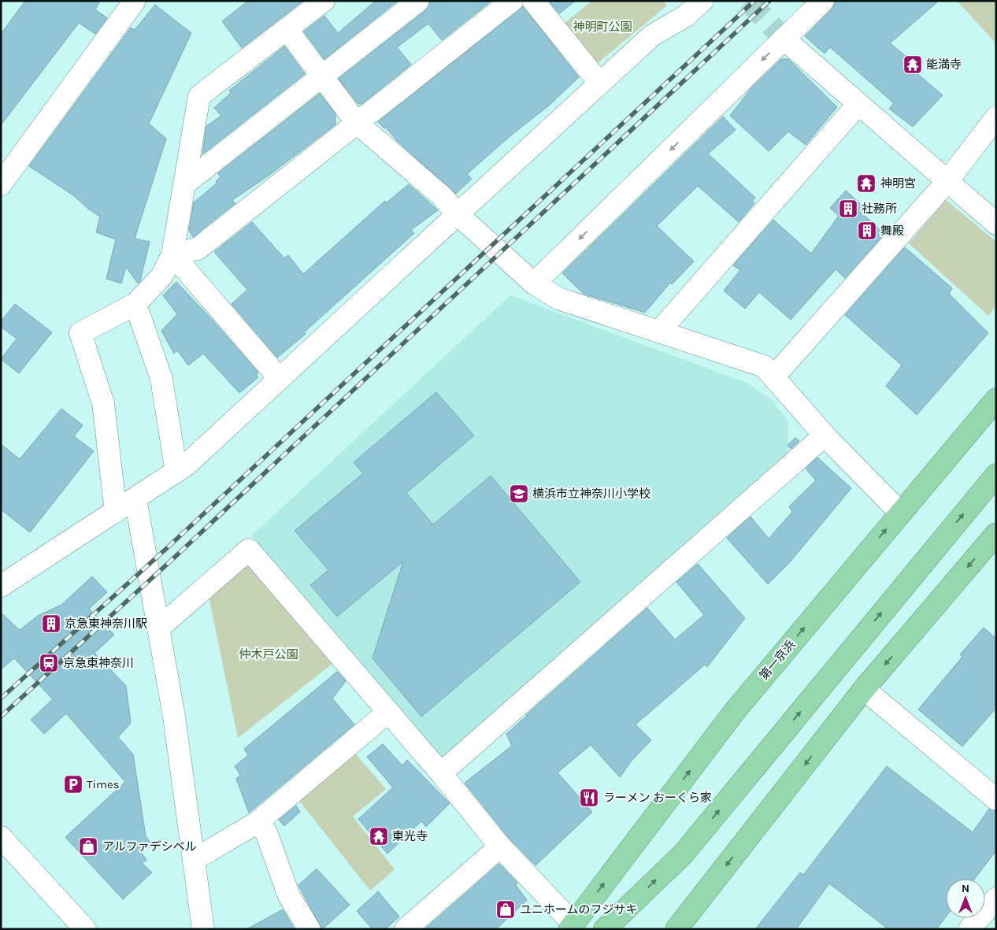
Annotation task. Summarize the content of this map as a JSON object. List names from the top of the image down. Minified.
{"streets":{"highway":["第一京浜"]},"parks":["神明町公園","仲木戸公園"],"places":{"temple":["能満寺","神明宮","東光寺"],"building":["社務所","舞殿","京急東神奈川駅"],"school or university":["横浜市立神奈川小学校"],"station":["京急東神奈川"],"parking":["Times"],"restaurant":["ラーメン おーくら家"],"shop":["アルファデシベル","ユニホームのフジサキ"]},"north":"top"}
